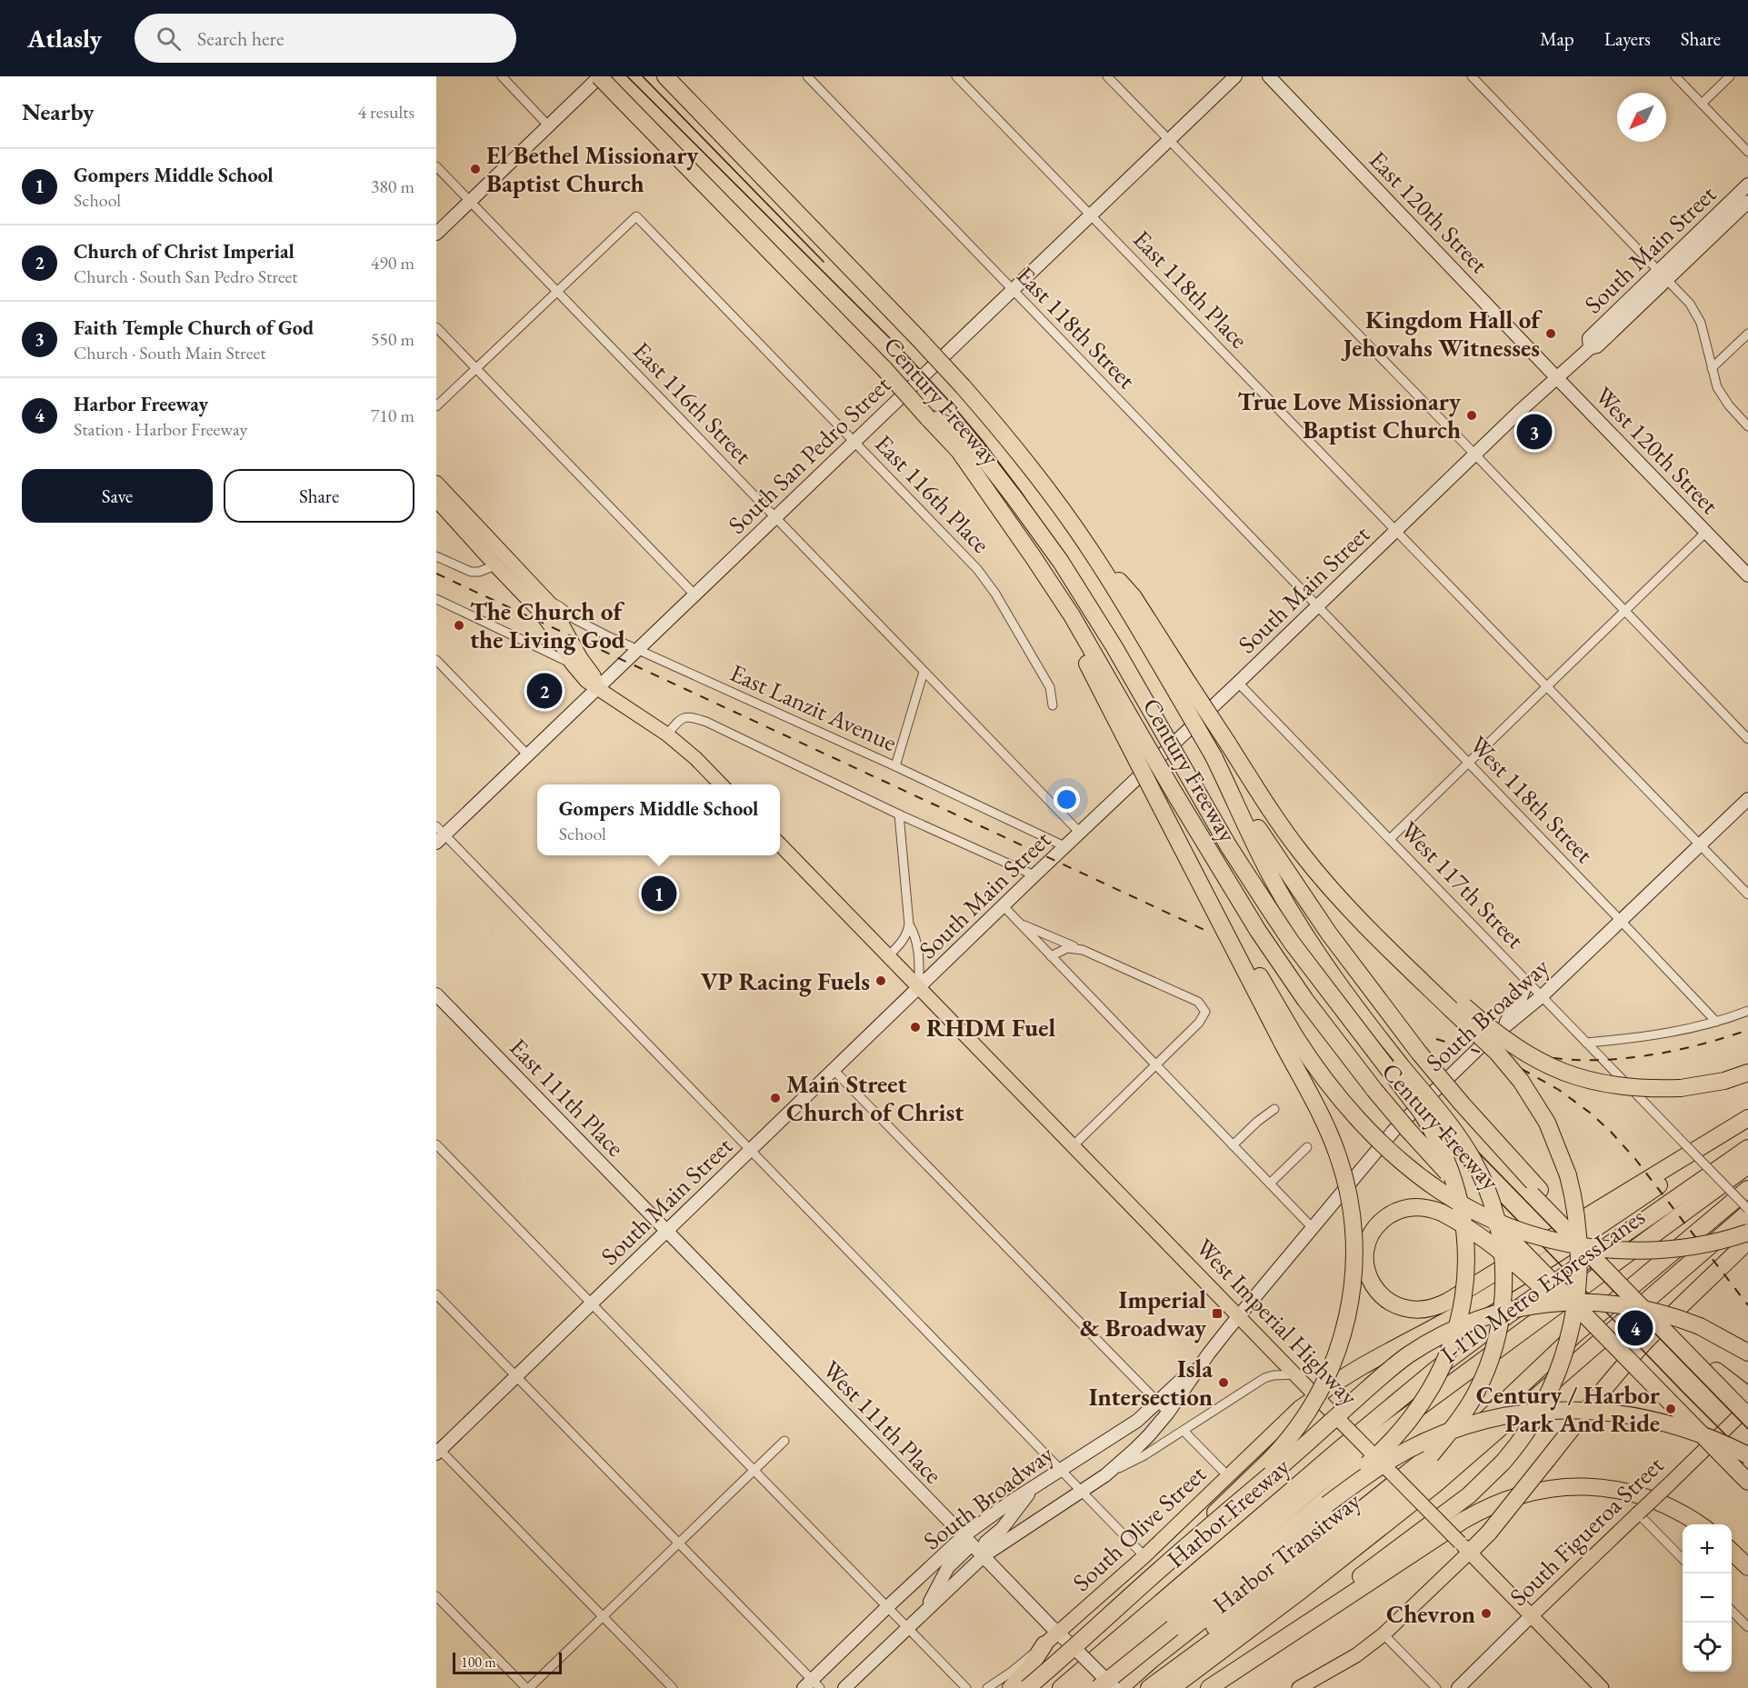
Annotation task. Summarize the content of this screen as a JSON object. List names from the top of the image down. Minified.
{"streets":{"highway":["Century Freeway","I-110 Metro ExpressLanes","Harbor Freeway","Harbor Transitway"],"main road":["East 120th Street","South Main Street","West 120th Street","South San Pedro Street","South Broadway","East 111th Place","West Imperial Highway","West 111th Place","South Olive Street","South Figueroa Street"],"street":["East 118th Place","East 118th Street","East 116th Street","East 116th Place","East Lanzit Avenue","West 118th Street","West 117th Street"]},"crossings":[["East 120th Street","South Main Street"],["East 120th Street","West 120th Street"],["South Main Street","East 118th Place"],["South Main Street","East 118th Street"],["South Main Street","East 116th Street"],["South Main Street","West 120th Street"],["South Main Street","East Lanzit Avenue"],["South Main Street","West 118th Street"],["South Main Street","West 117th Street"],["South Main Street","East 111th Place"],["South Main Street","West Imperial Highway"],["South Main Street","West 111th Place"],["East 118th Place","South San Pedro Street"],["East 118th Place","South Broadway"],["East 118th Street","South San Pedro Street"],["East 118th Street","West 118th Street"],["Century Freeway","South Figueroa Street"],["East 116th Street","South San Pedro Street"],["East 116th Street","East 116th Place"],["South San Pedro Street","East 116th Place"],["South San Pedro Street","East Lanzit Avenue"],["West 118th Street","South Broadway"],["West 117th Street","South Broadway"],["South Broadway","West Imperial Highway"],["South Broadway","West 111th Place"],["East 111th Place","West 111th Place"],["I-110 Metro ExpressLanes","Harbor Transitway"],["West Imperial Highway","South Olive Street"],["West Imperial Highway","South Figueroa Street"],["West 111th Place","South Olive Street"]],"places":{"other":["El Bethel Missionary Baptist Church","Kingdom Hall of Jehovahs Witnesses","True Love Missionary Baptist Church","The Church of the Living God","VP Racing Fuels","RHDM Fuel","Main Street Church of Christ","Isla Intersection","Century / Harbor Park And Ride","Chevron"],"transit":["Imperial & Broadway"]},"scale_bar":"100 m","north":"bottom left","page":{"header":"Atlasly","search":"Search here","nav":["Map","Layers","Share"],"heading":["Nearby","4 results"],"list":[{"mark":"1","name":"Gompers Middle School","note":"School","value":"380 m"},{"mark":"2","name":"Church of Christ Imperial","note":"Church · South San Pedro Street","value":"490 m"},{"mark":"3","name":"Faith Temple Church of God","note":"Church · South Main Street","value":"550 m"},{"mark":"4","name":"Harbor Freeway","note":"Station · Harbor Freeway","value":"710 m"}],"pins":["3","2","1","4"],"buttons":["Save","Share"],"popup":["Gompers Middle School","School"],"map_buttons":["+","−"],"scale":"100 m"}}
